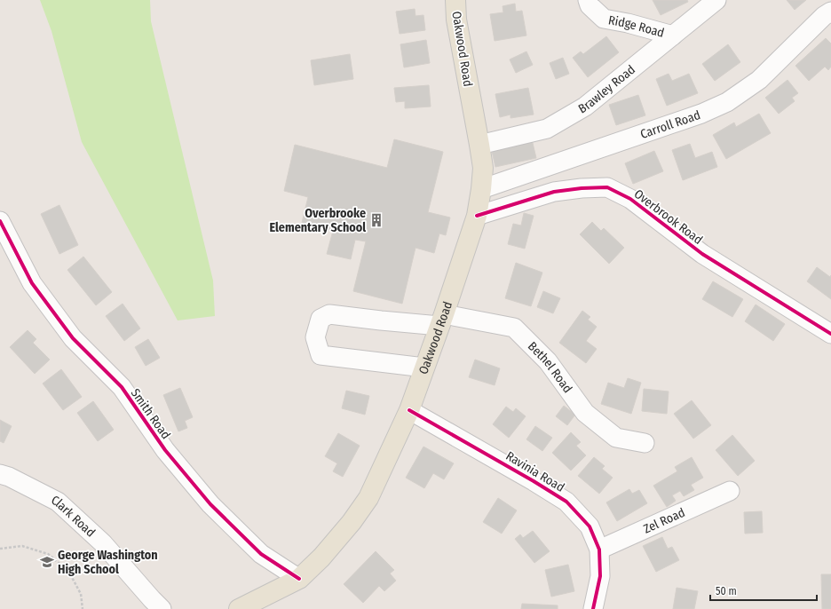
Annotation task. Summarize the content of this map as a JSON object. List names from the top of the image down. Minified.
{"streets":{"main road":["Oakwood Road"],"street":["Ridge Road","Brawley Road","Carroll Road","Overbrook Road","Bethel Road","Smith Road","Ravinia Road","Clark Road","Zel Road"]},"crossings":[["Ridge Road","Brawley Road"],["Oakwood Road","Brawley Road"],["Oakwood Road","Carroll Road"],["Oakwood Road","Overbrook Road"],["Oakwood Road","Bethel Road"],["Oakwood Road","Smith Road"],["Oakwood Road","Ravinia Road"],["Ravinia Road","Zel Road"]],"places":{"building":["Overbrooke Elementary School"],"school or university":["George Washington High School"]},"scale_bar":"50 m"}
